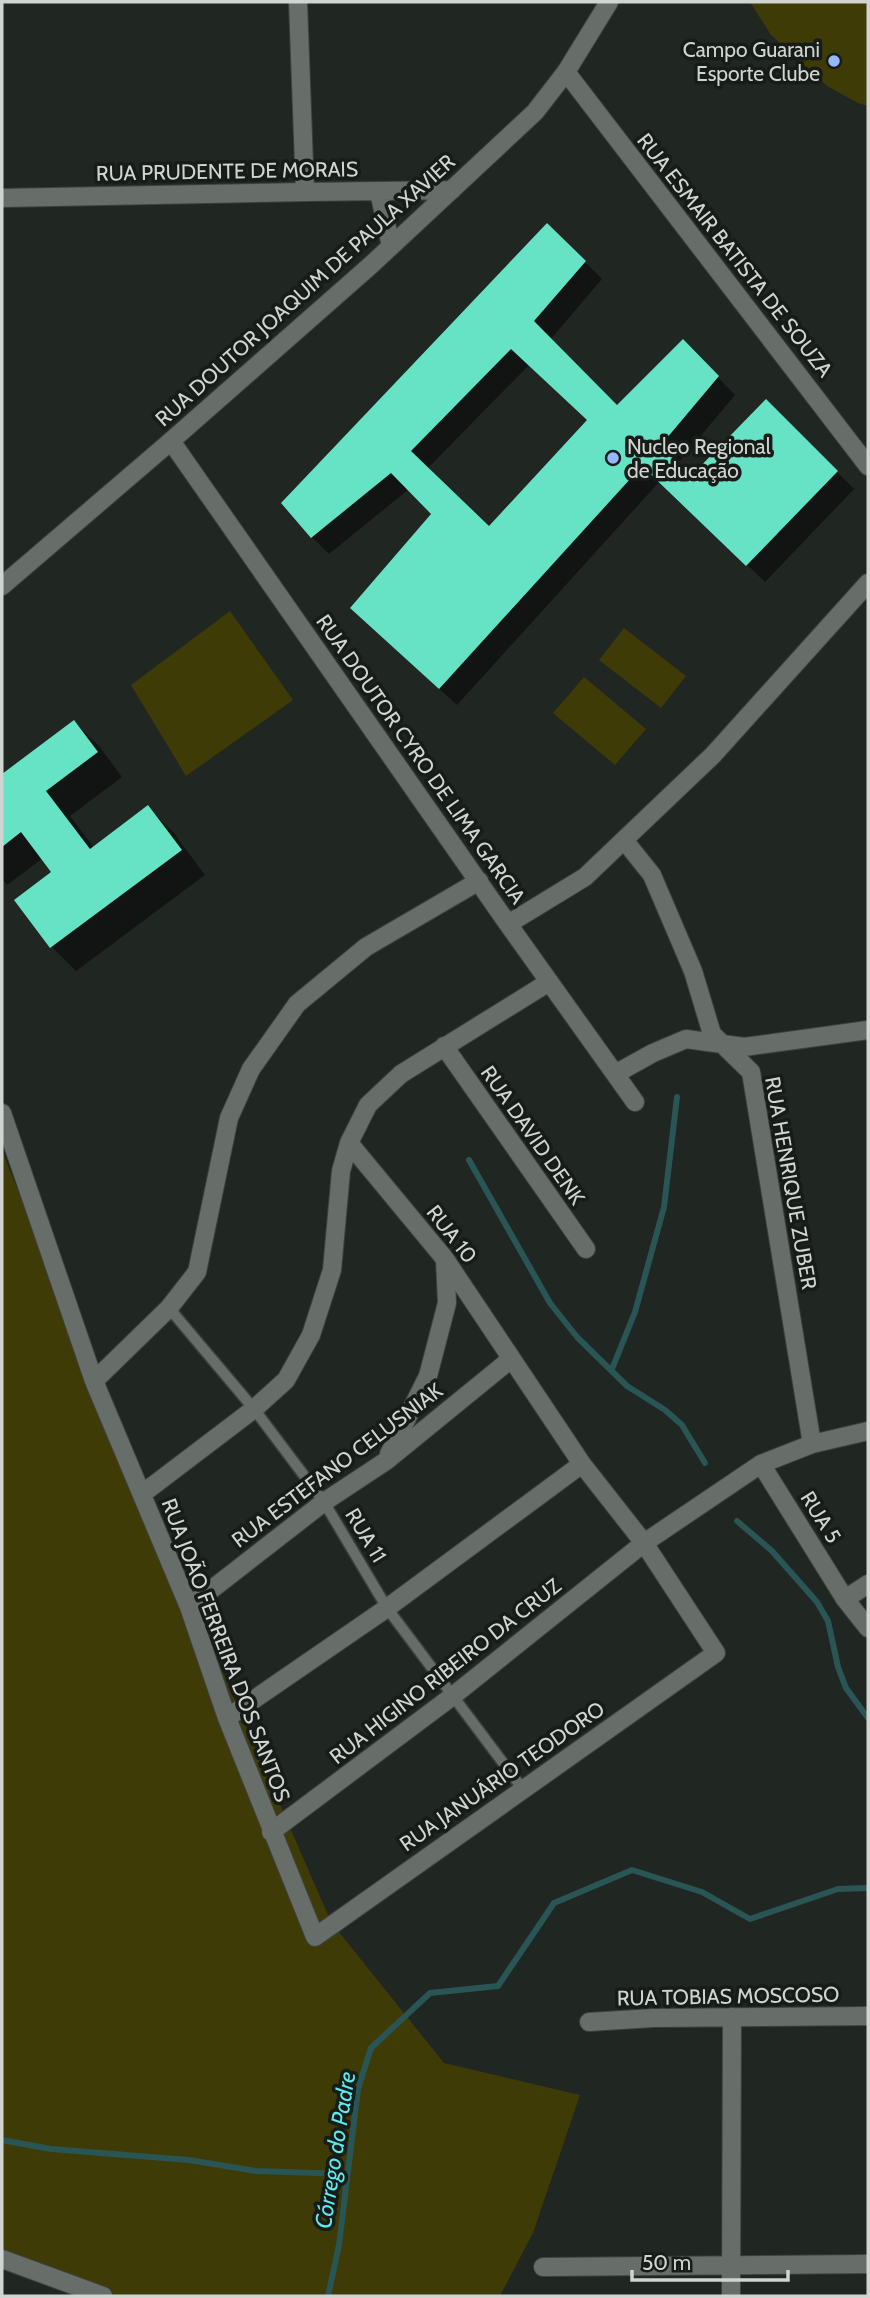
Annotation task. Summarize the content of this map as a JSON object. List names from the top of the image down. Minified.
{"streets":{"street":["RUA PRUDENTE DE MORAIS","RUA ESMAIR BATISTA DE SOUZA","RUA DOUTOR JOAQUIM DE PAULA XAVIER","RUA DOUTOR CYRO DE LIMA GARCIA","RUA DAVID DENK","RUA HENRIQUE ZUBER","RUA 10","RUA ESTEFANO CELUSNIAK","RUA 5","RUA JOÃO FERREIRA DOS SANTOS","RUA HIGINO RIBEIRO DA CRUZ","RUA JANUÁRIO TEODORO","RUA TOBIAS MOSCOSO"],"lane":["RUA 11"]},"crossings":[["RUA PRUDENTE DE MORAIS","RUA DOUTOR JOAQUIM DE PAULA XAVIER"],["RUA ESMAIR BATISTA DE SOUZA","RUA DOUTOR JOAQUIM DE PAULA XAVIER"],["RUA DOUTOR JOAQUIM DE PAULA XAVIER","RUA DOUTOR CYRO DE LIMA GARCIA"],["RUA HENRIQUE ZUBER","RUA HIGINO RIBEIRO DA CRUZ"],["RUA 10","RUA ESTEFANO CELUSNIAK"],["RUA 10","RUA HIGINO RIBEIRO DA CRUZ"],["RUA 10","RUA JANUÁRIO TEODORO"],["RUA ESTEFANO CELUSNIAK","RUA 11"],["RUA ESTEFANO CELUSNIAK","RUA JOÃO FERREIRA DOS SANTOS"],["RUA 5","RUA HIGINO RIBEIRO DA CRUZ"],["RUA 11","RUA HIGINO RIBEIRO DA CRUZ"],["RUA 11","RUA JANUÁRIO TEODORO"],["RUA JOÃO FERREIRA DOS SANTOS","RUA HIGINO RIBEIRO DA CRUZ"],["RUA JOÃO FERREIRA DOS SANTOS","RUA JANUÁRIO TEODORO"]],"water":["Córrego do Padre"],"places":["Campo Guarani Esporte Clube","Nucleo Regional de Educação"],"scale_bar":"50 m"}
